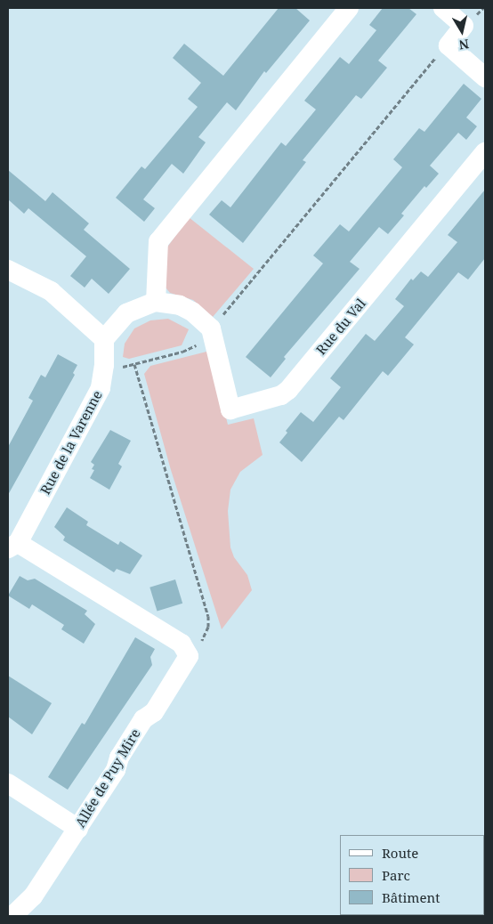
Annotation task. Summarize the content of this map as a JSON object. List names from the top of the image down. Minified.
{"streets":{"street":["Rue du Val","Rue de la Varenne","Allée de Puy Mire"]},"legend":["Route","Parc","Bâtiment"],"north":"bottom"}
